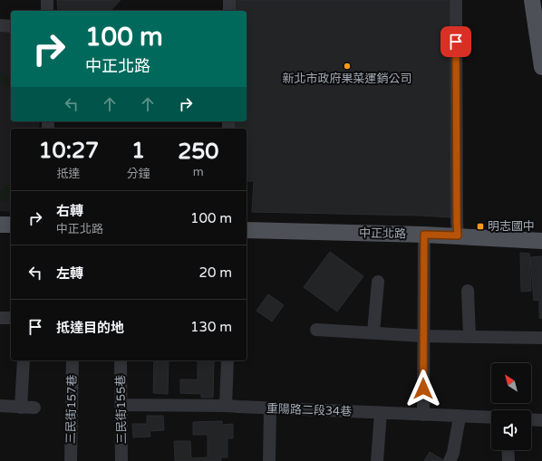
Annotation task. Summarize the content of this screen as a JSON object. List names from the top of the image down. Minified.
{"streets":{"main road":["中正北路"],"street":["三民街157巷","三民街155巷","重陽路二段34巷"]},"crossings":[["三民街155巷","重陽路二段34巷"]],"places":{"other":["新北市政府果菜運銷公司"],"transit":["明志國中"]},"north":"top left","page":{"turn":["100 m","中正北路"],"eta":["10:27","抵達","1","分鐘","250","m"],"list":[{"name":"右轉","note":"中正北路","value":"100 m"},{"name":"左轉","value":"20 m"},{"name":"抵達目的地","value":"130 m"}]}}
